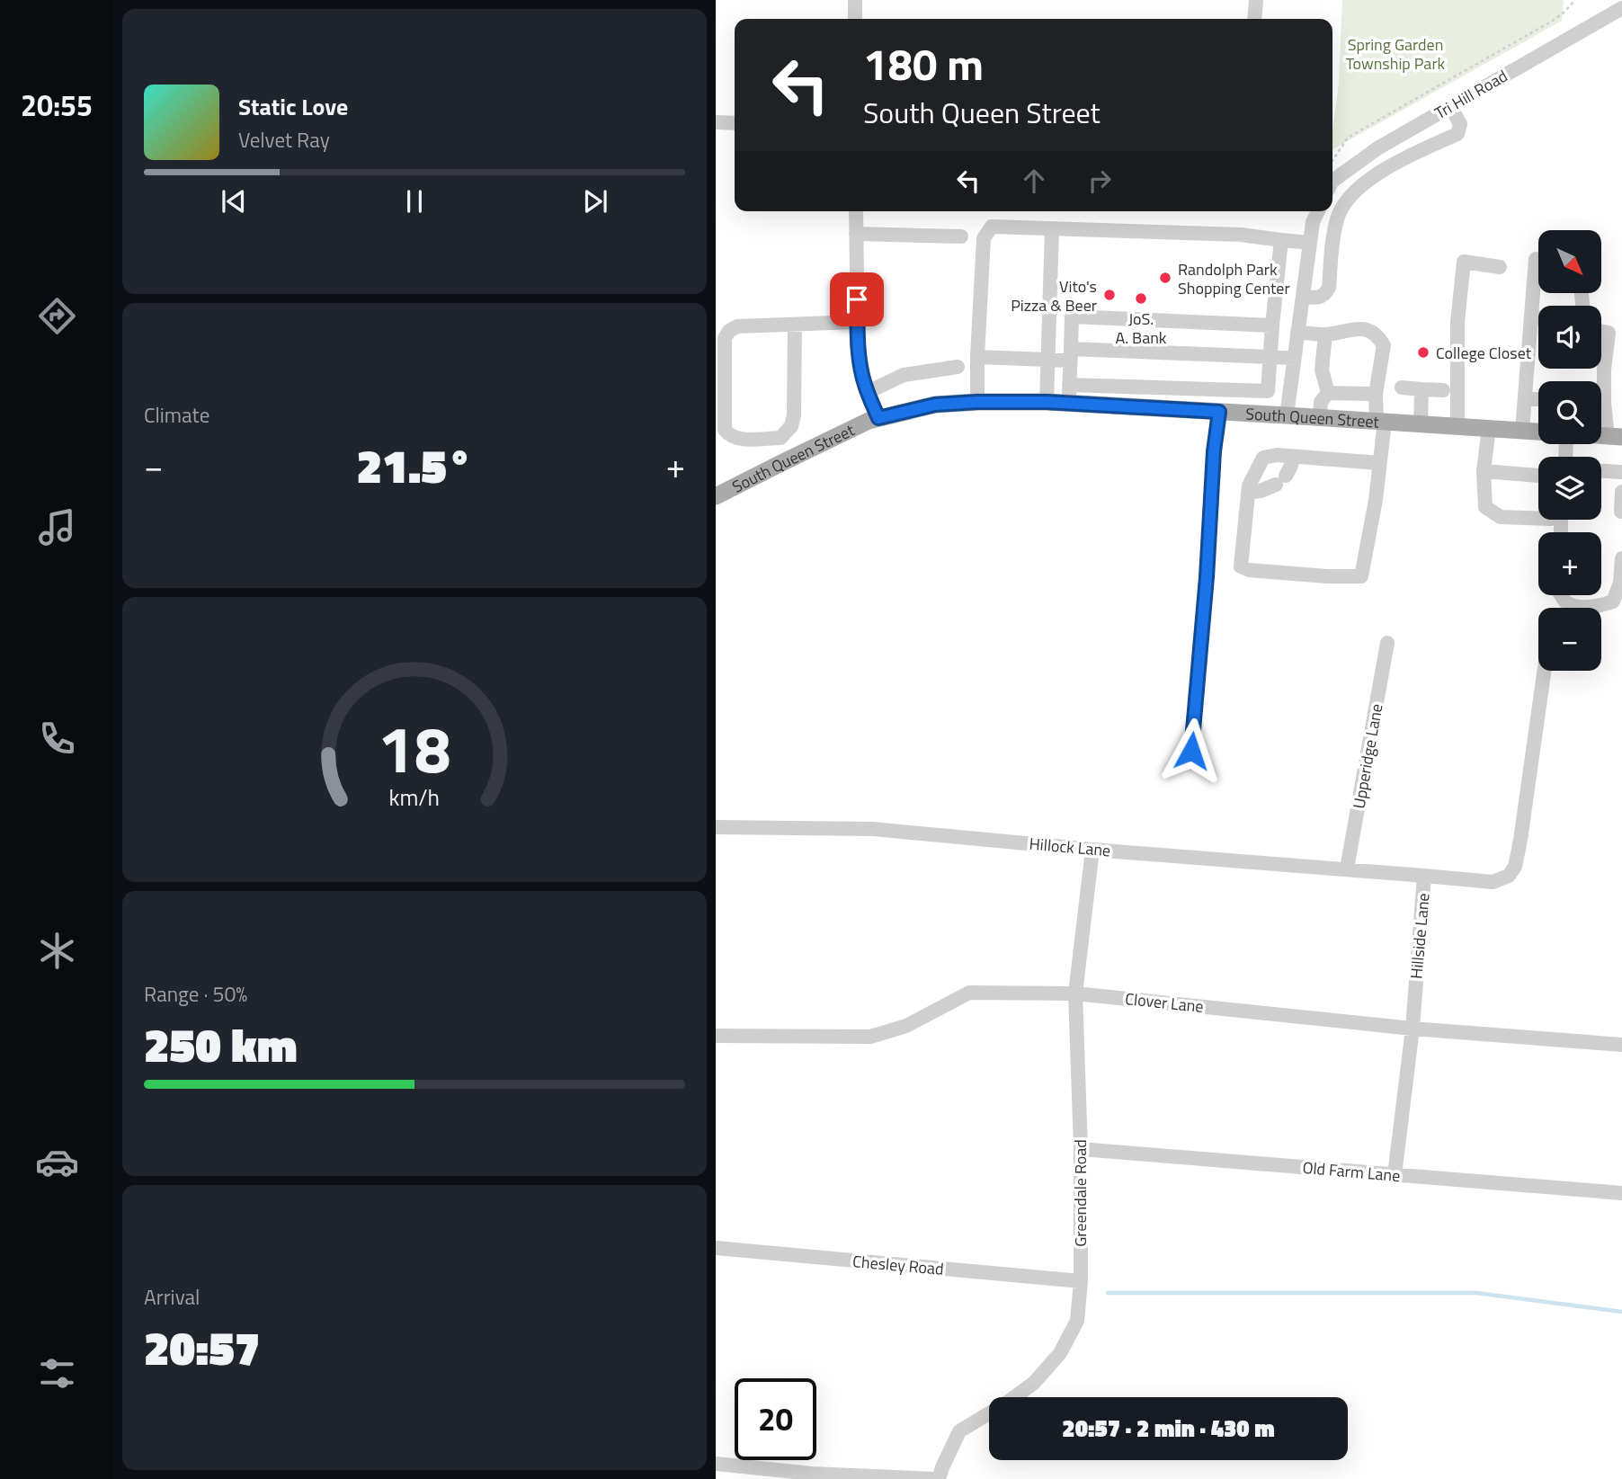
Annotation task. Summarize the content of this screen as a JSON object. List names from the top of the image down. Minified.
{"streets":{"main road":["South Queen Street"],"street":["Tri Hill Road","Upperidge Lane","Hillock Lane","Hillside Lane","Clover Lane","Old Farm Lane","Greendale Road","Chesley Road"]},"crossings":[["Upperidge Lane","Hillock Lane"],["Hillock Lane","Hillside Lane"],["Hillock Lane","Greendale Road"],["Hillside Lane","Clover Lane"],["Hillside Lane","Old Farm Lane"],["Clover Lane","Greendale Road"],["Old Farm Lane","Greendale Road"],["Greendale Road","Chesley Road"]],"parks":["Spring Garden Township Park"],"places":["Randolph Park Shopping Center","Vito's Pizza & Beer","JoS. A. Bank","College Closet"],"north":"bottom right","page":{"tabs":"20:55","turn":["180 m","South Queen Street"],"song":["Static Love","Velvet Ray"],"map_buttons":["+","−"],"tile":["Climate",["Range · 50%","250 km"],["Arrival","20:57"]],"heat":["−","21.5°","+"],"limit":"20","trip":"20:57 · 2 min · 430 m","gauge":["18","km/h"]}}
